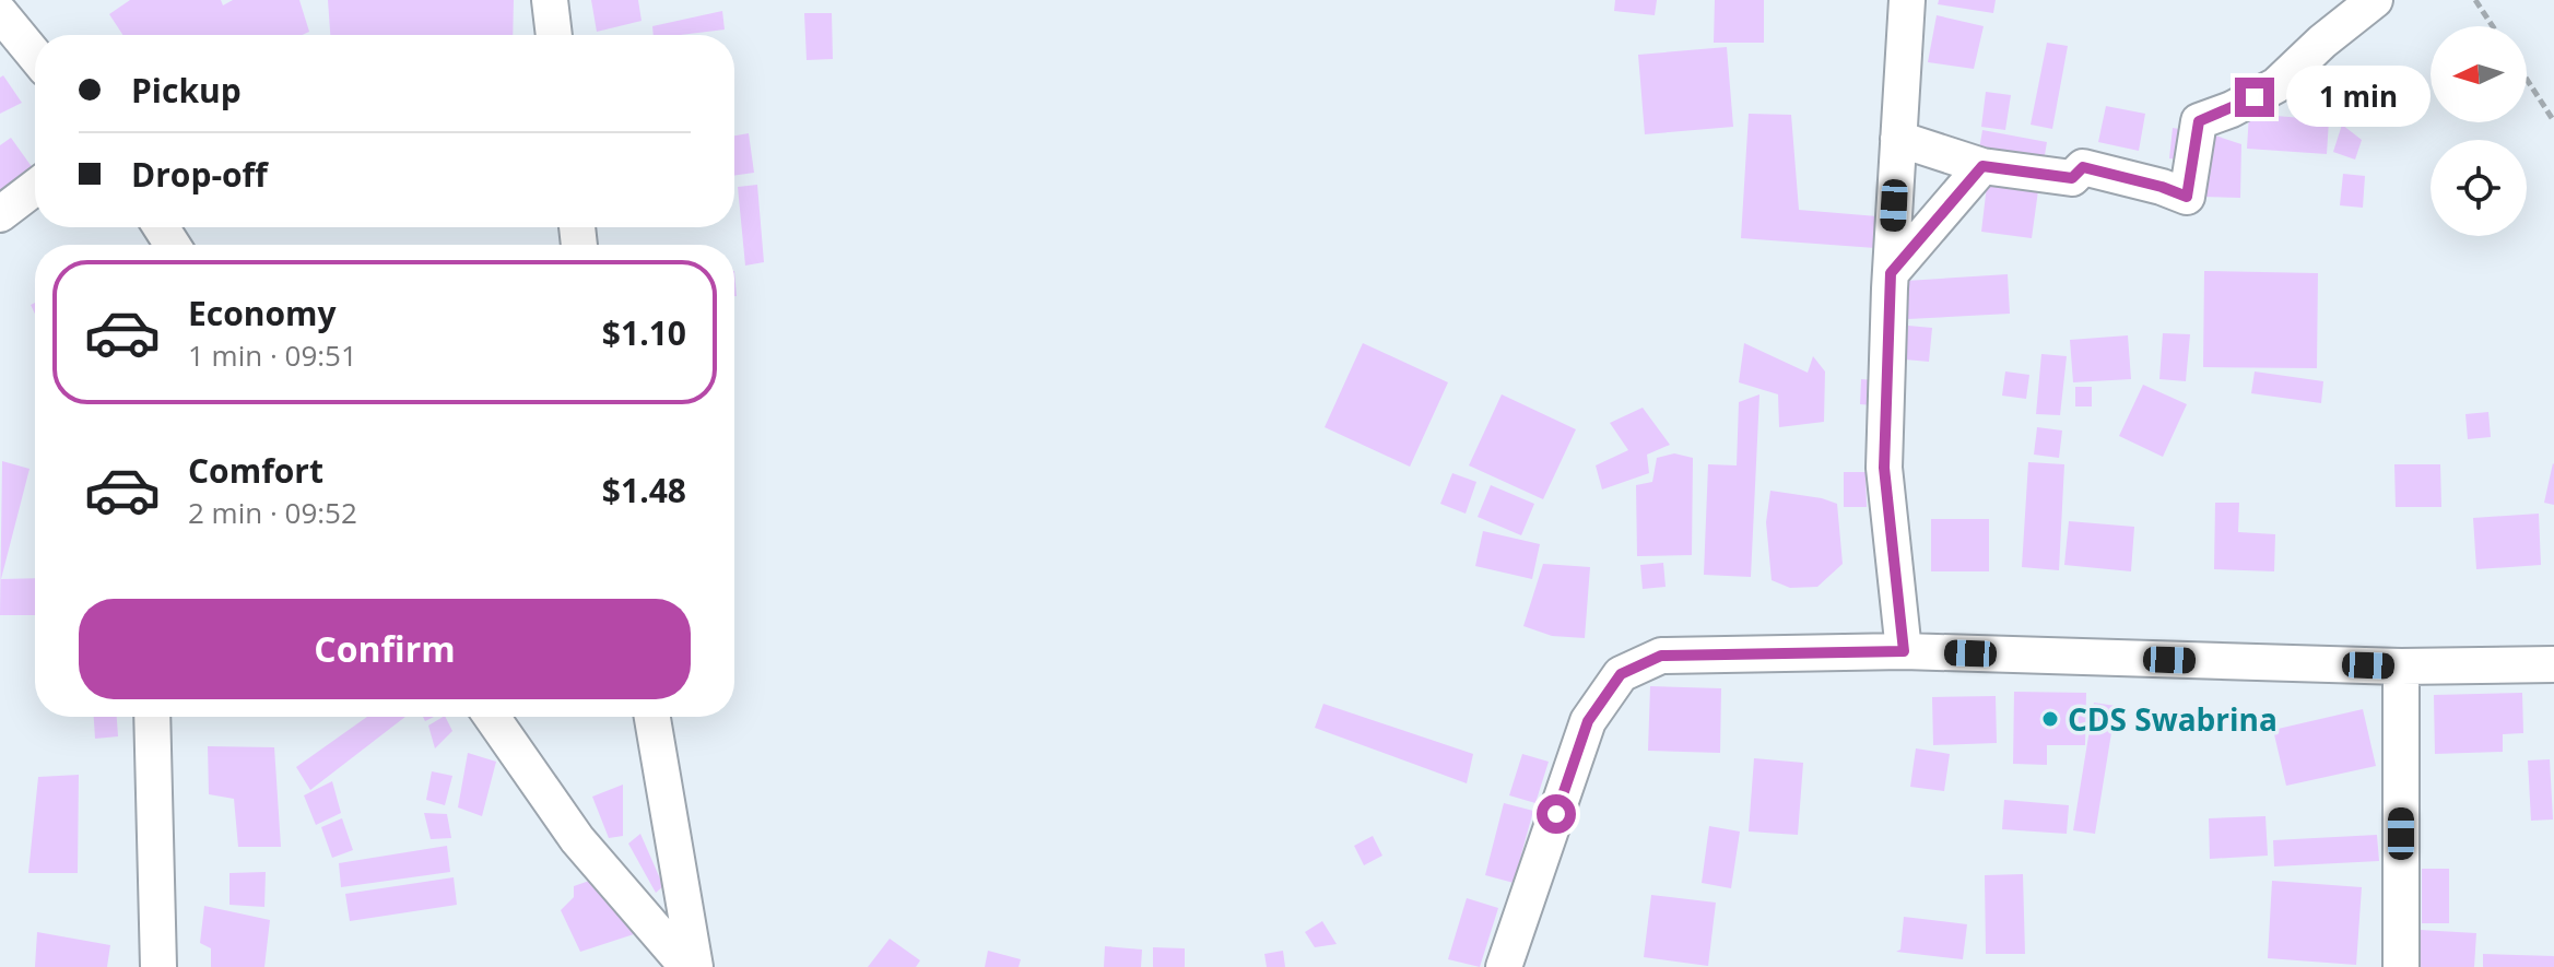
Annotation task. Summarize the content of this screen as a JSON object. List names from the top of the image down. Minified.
{"places":["CDS Swabrina"],"north":"left","page":{"banner":["Pickup","Drop-off"],"bubble":"1 min","list":[{"name":"Economy","note":"1 min · 09:51","value":"$1.10"},{"name":"Comfort","note":"2 min · 09:52","value":"$1.48"}],"buttons":"Confirm"}}
